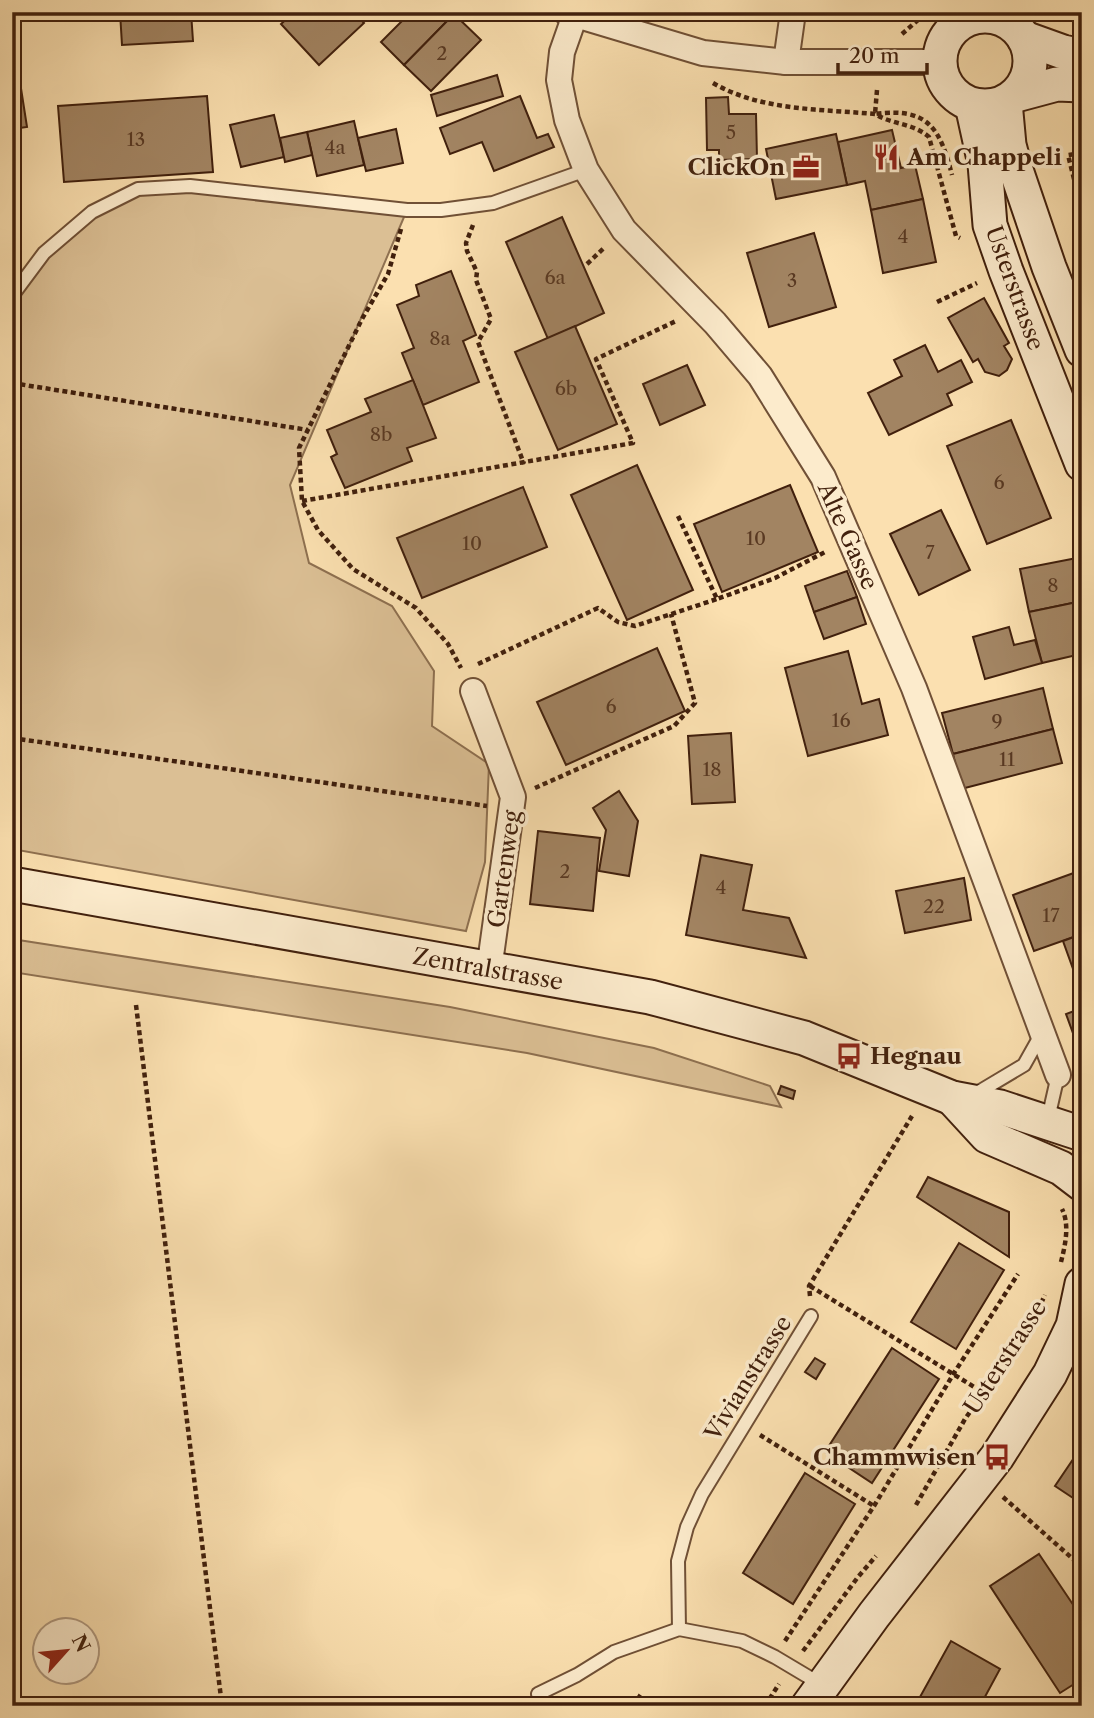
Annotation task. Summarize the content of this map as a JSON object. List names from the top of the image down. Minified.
{"streets":{"main road":["Usterstrasse","Zentralstrasse"],"street":["Alte Gasse","Gartenweg"],"lane":["Vivianstrasse"]},"crossings":[["Gartenweg","Zentralstrasse"]],"places":{"restaurant":["Am Chappeli"],"office":["ClickOn"],"bus stop":["Hegnau","Chammwisen"]},"house_numbers":["2","5","13","4a","4","6a","3","8a","6b","8b","6","10","10","7","8","6","16","9","11","18","2","4","22","17"],"scale_bar":"20 m","north":"top right"}
